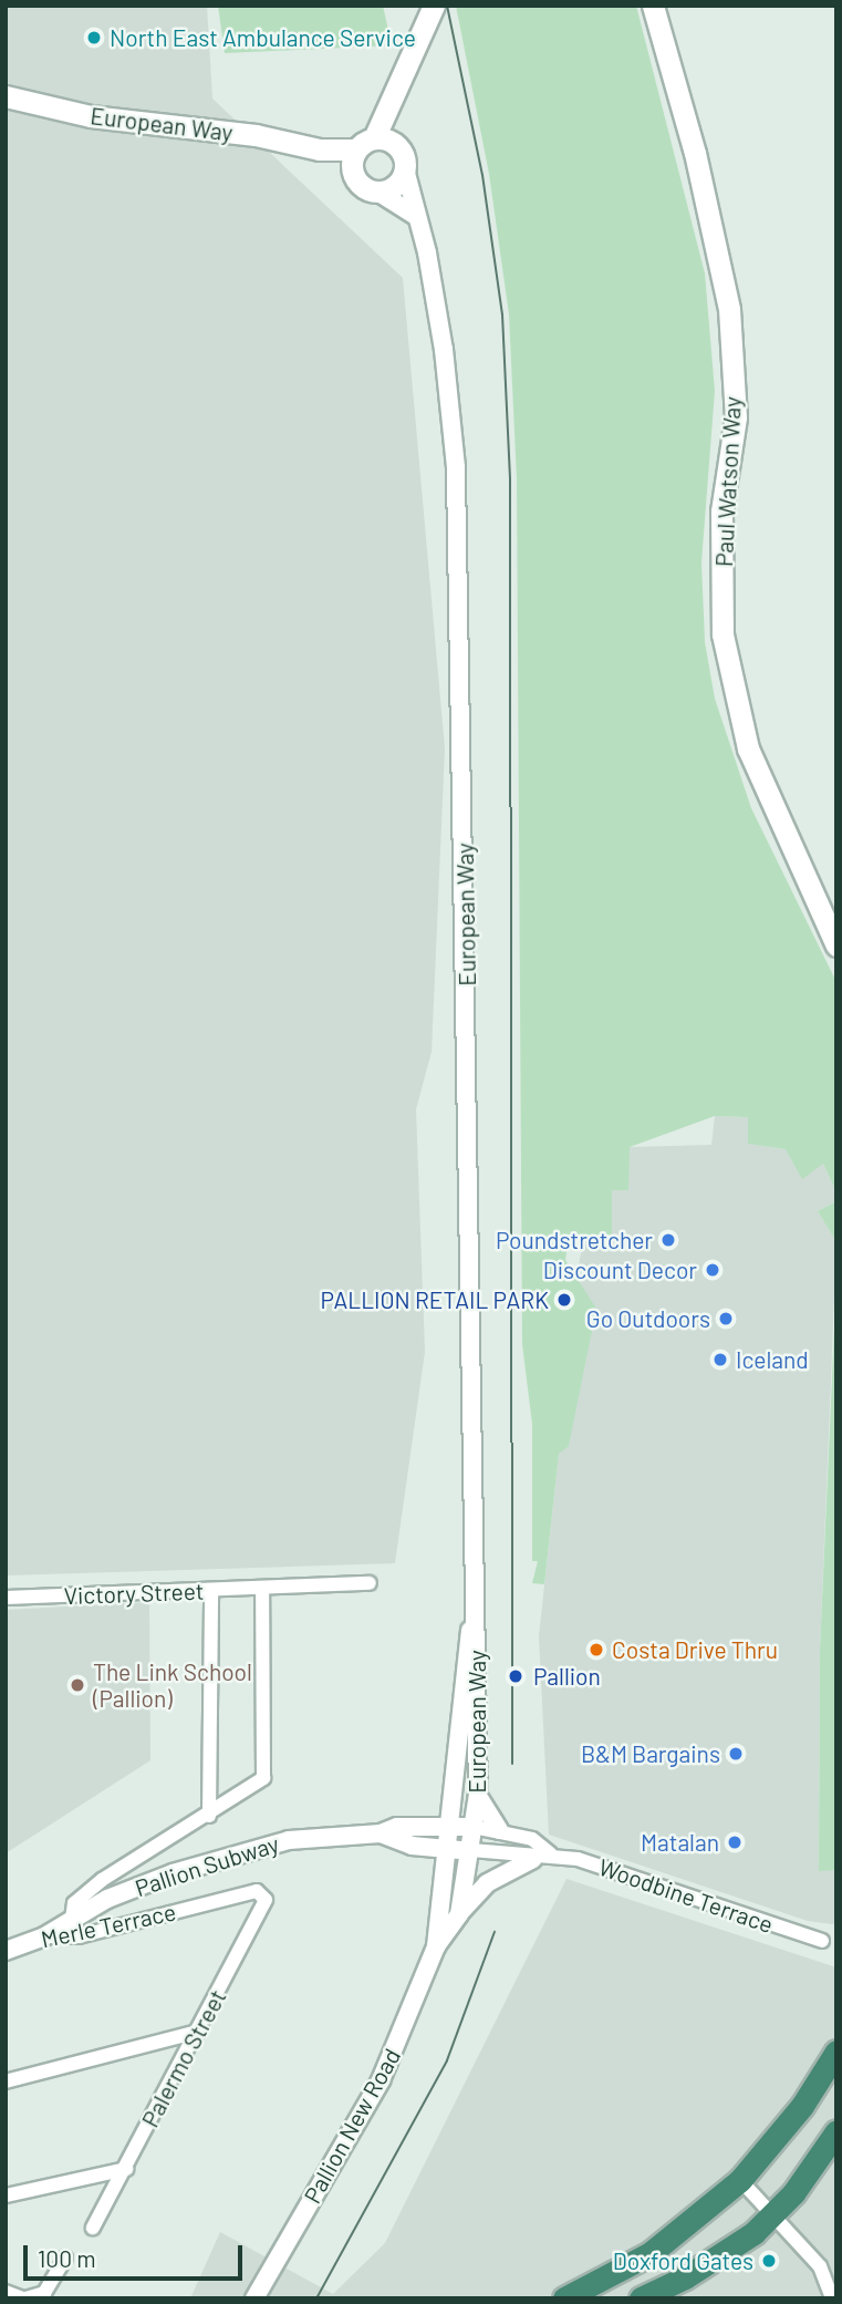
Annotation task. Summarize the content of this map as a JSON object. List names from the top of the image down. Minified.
{"streets":{"main road":["European Way","Paul Watson Way"],"street":["Victory Street","Pallion Subway","Woodbine Terrace","Merle Terrace","Palermo Street","Pallion New Road"]},"crossings":[["European Way","Pallion Subway"],["European Way","Woodbine Terrace"],["European Way","Pallion New Road"],["Pallion Subway","Woodbine Terrace"],["Pallion Subway","Merle Terrace"],["Pallion Subway","Pallion New Road"],["Woodbine Terrace","Pallion New Road"],["Merle Terrace","Palermo Street"]],"places":["North East Ambulance Service","Poundstretcher","Discount Decor","PALLION RETAIL PARK","Go Outdoors","Iceland","Costa Drive Thru","Pallion","The Link School (Pallion)","B&M Bargains","Matalan","Doxford Gates"],"scale_bar":"100 m"}
